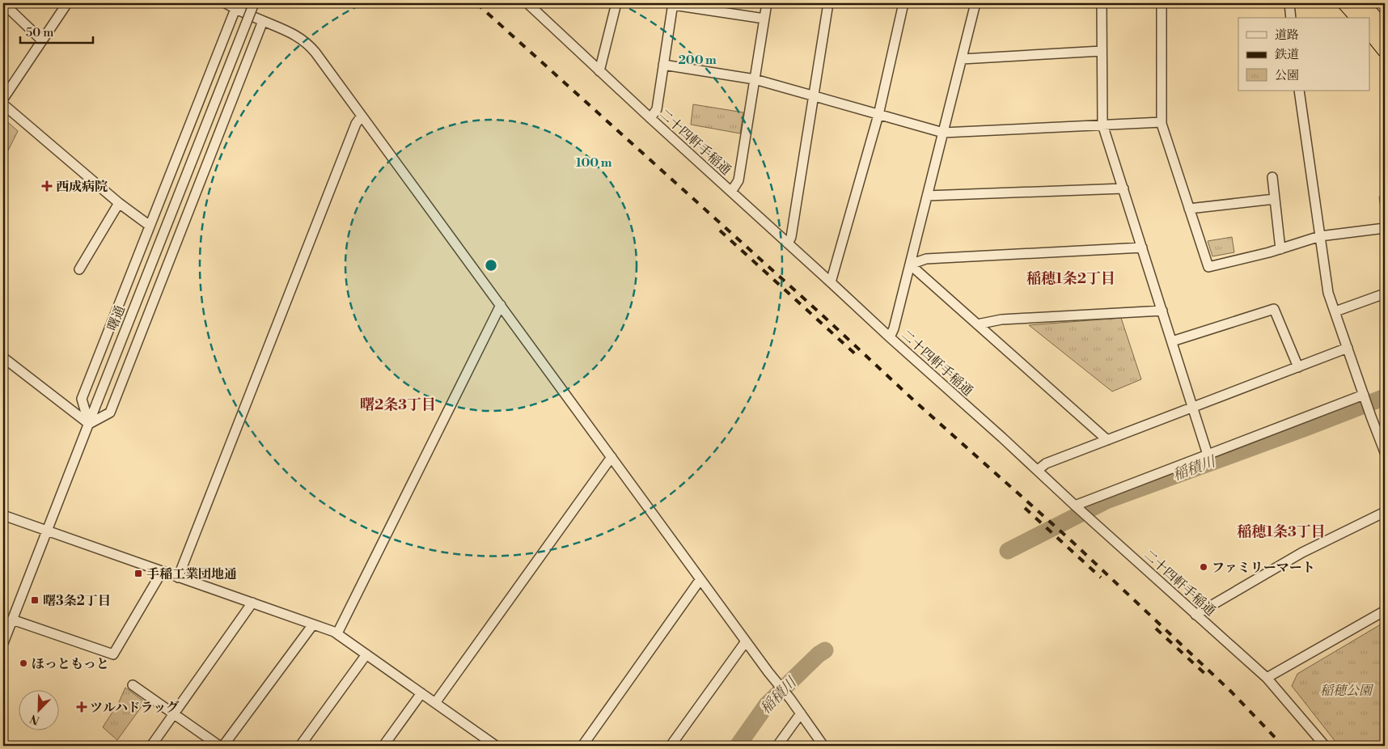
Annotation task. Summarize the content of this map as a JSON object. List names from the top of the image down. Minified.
{"streets":{"street":["二十四軒手稲通","曙通"]},"districts":["稲穂1条2丁目","曙2条3丁目","稲穂1条3丁目"],"water":["稲積川"],"parks":["稲穂公園"],"places":{"health":["西成病院","ツルハドラッグ"],"other":["ファミリーマート","ほっともっと"],"transit":["手稲工業団地通","曙3条2丁目"]},"legend":["道路","鉄道","公園"],"scale_bar":"50 m","north":"bottom left","rings":["200 m","100 m"]}
